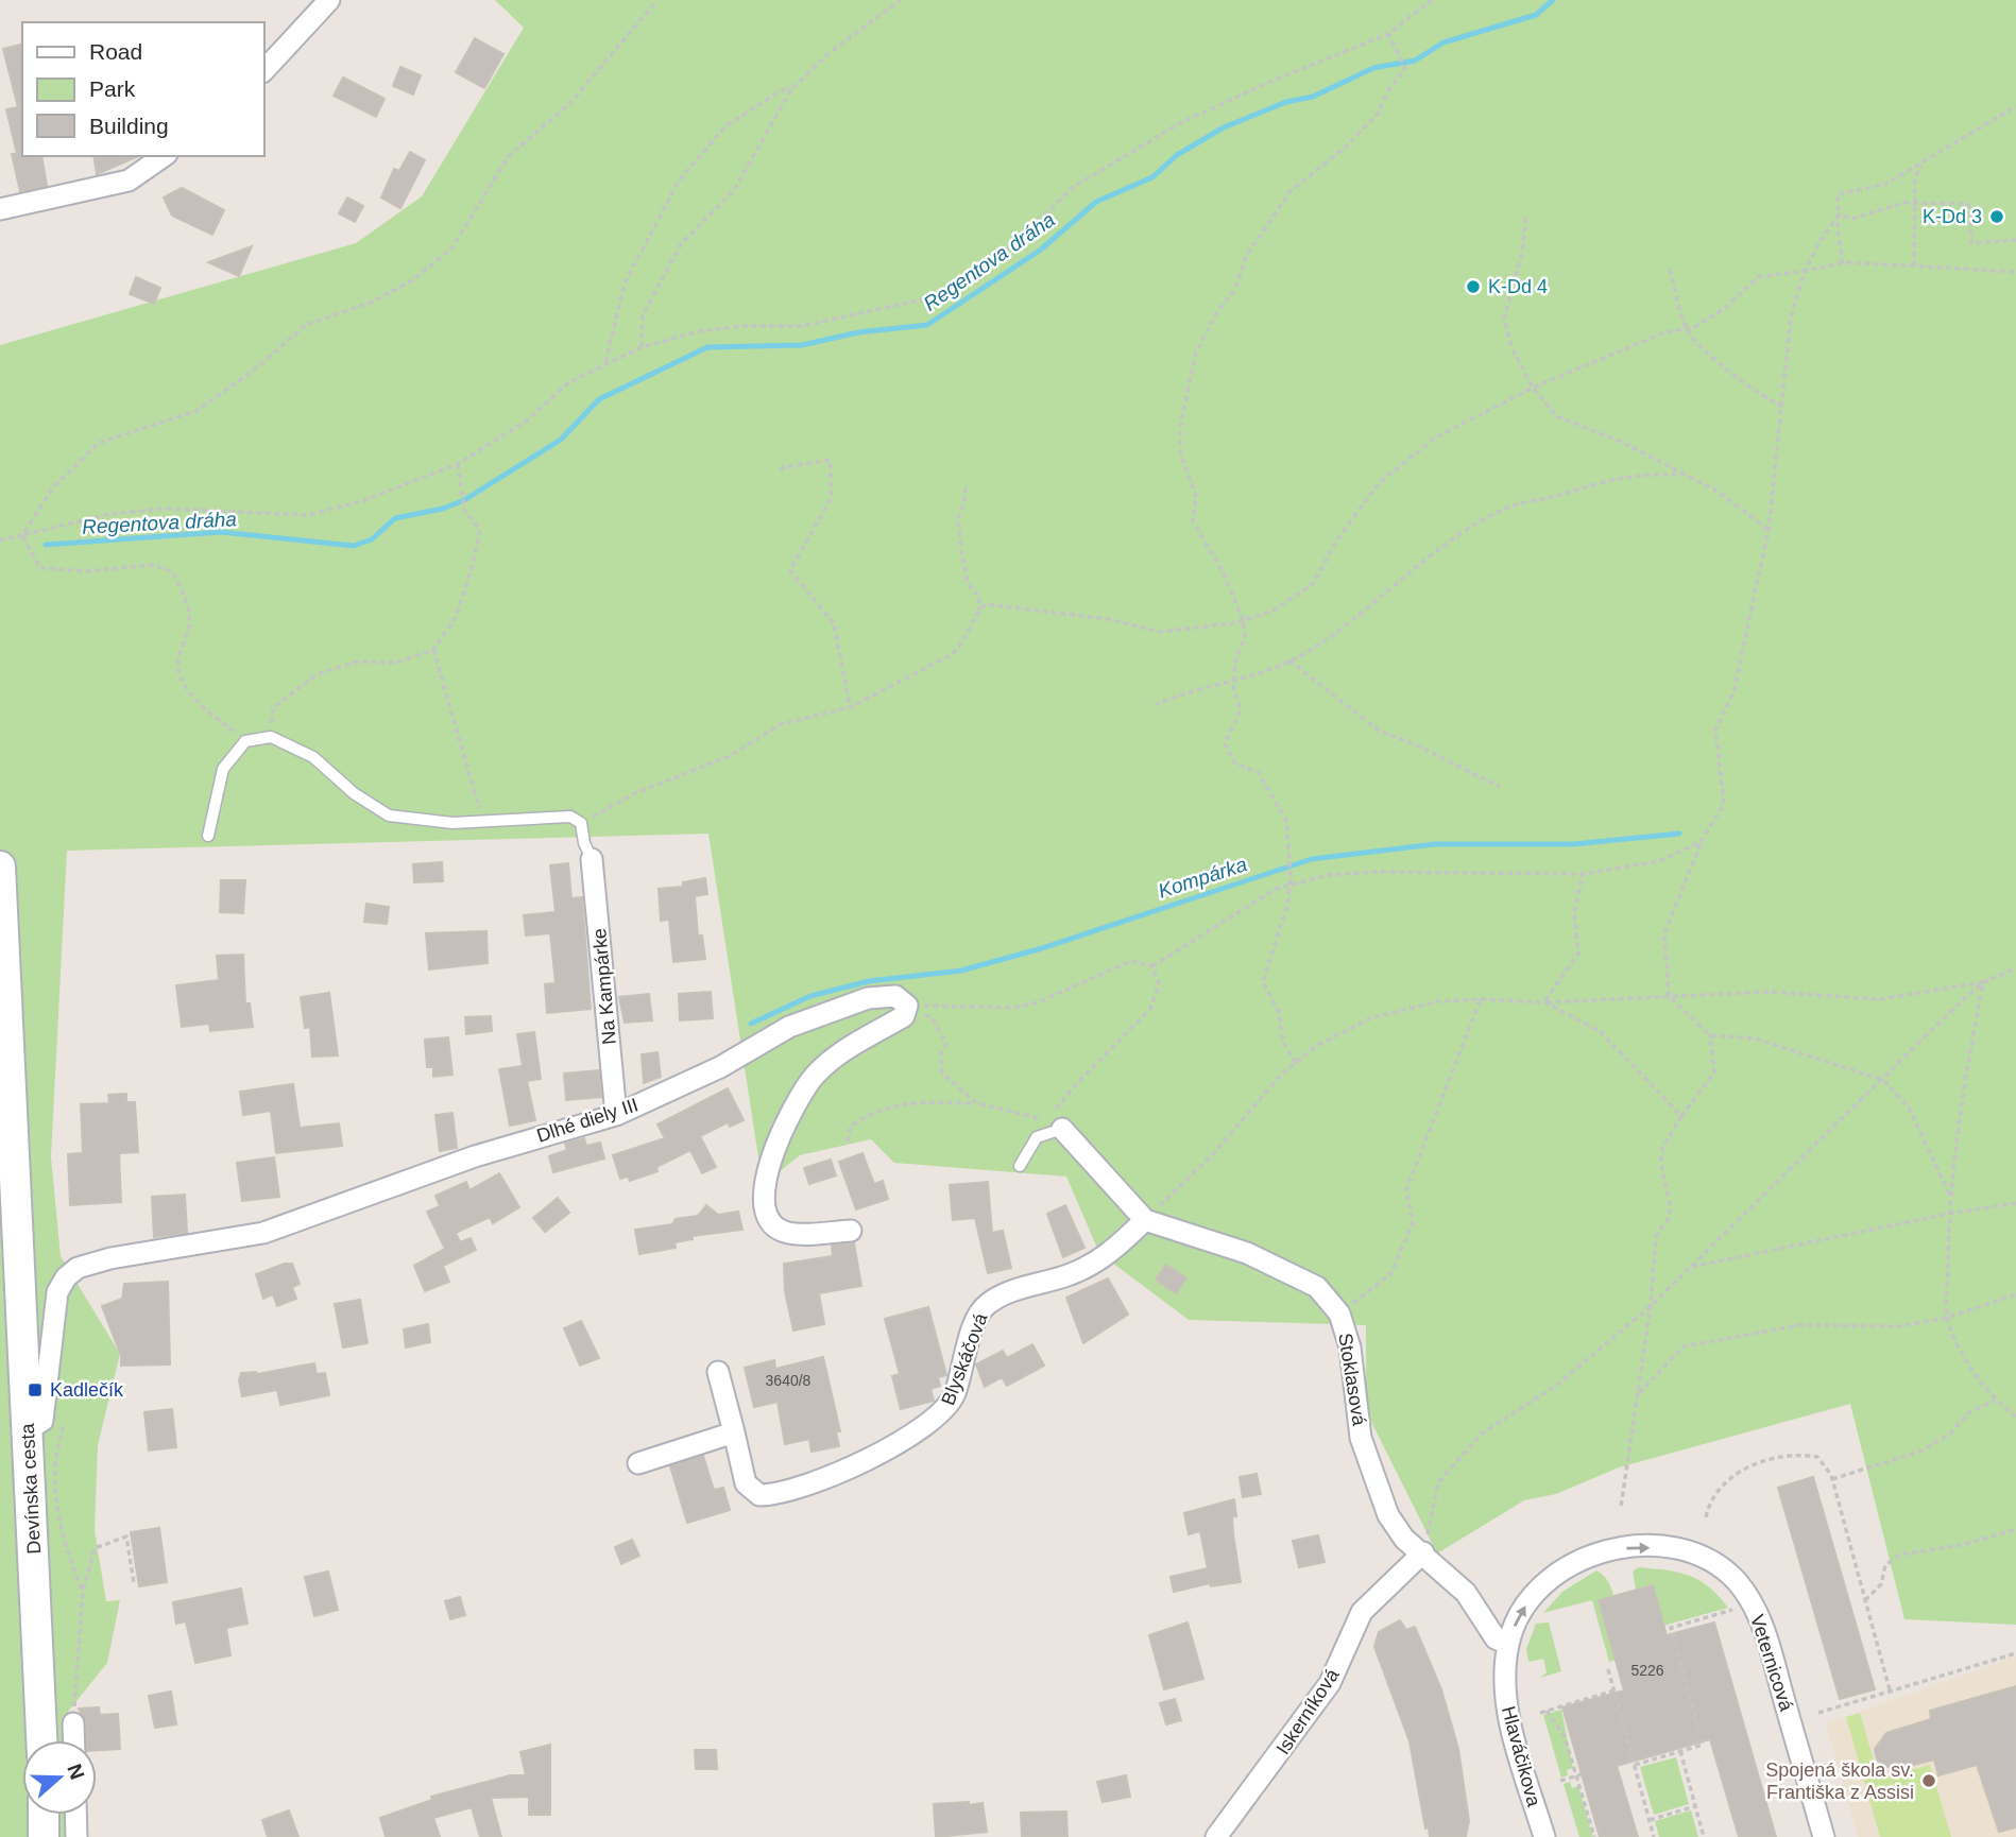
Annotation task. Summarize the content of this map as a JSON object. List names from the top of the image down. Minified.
{"streets":{"street":["Na Kampárke","Dlhé diely III","Blyskáčová","Stoklasová","Devínska cesta","Veternicová","Iskerníková","Hlaváčikova"]},"crossings":[["Na Kampárke","Dlhé diely III"],["Dlhé diely III","Devínska cesta"],["Blyskáčová","Stoklasová"],["Stoklasová","Iskerníková"],["Stoklasová","Hlaváčikova"],["Veternicová","Hlaváčikova"]],"one_way":["Veternicová"],"water":["Regentova dráha","Kompárka"],"places":{"other":["K-Dd 3","K-Dd 4","Spojená škola sv. Františka z Assisi"],"transit":["Kadlečík"]},"house_numbers":["3640/8","5226"],"legend":["Road","Park","Building"],"north":"right"}
